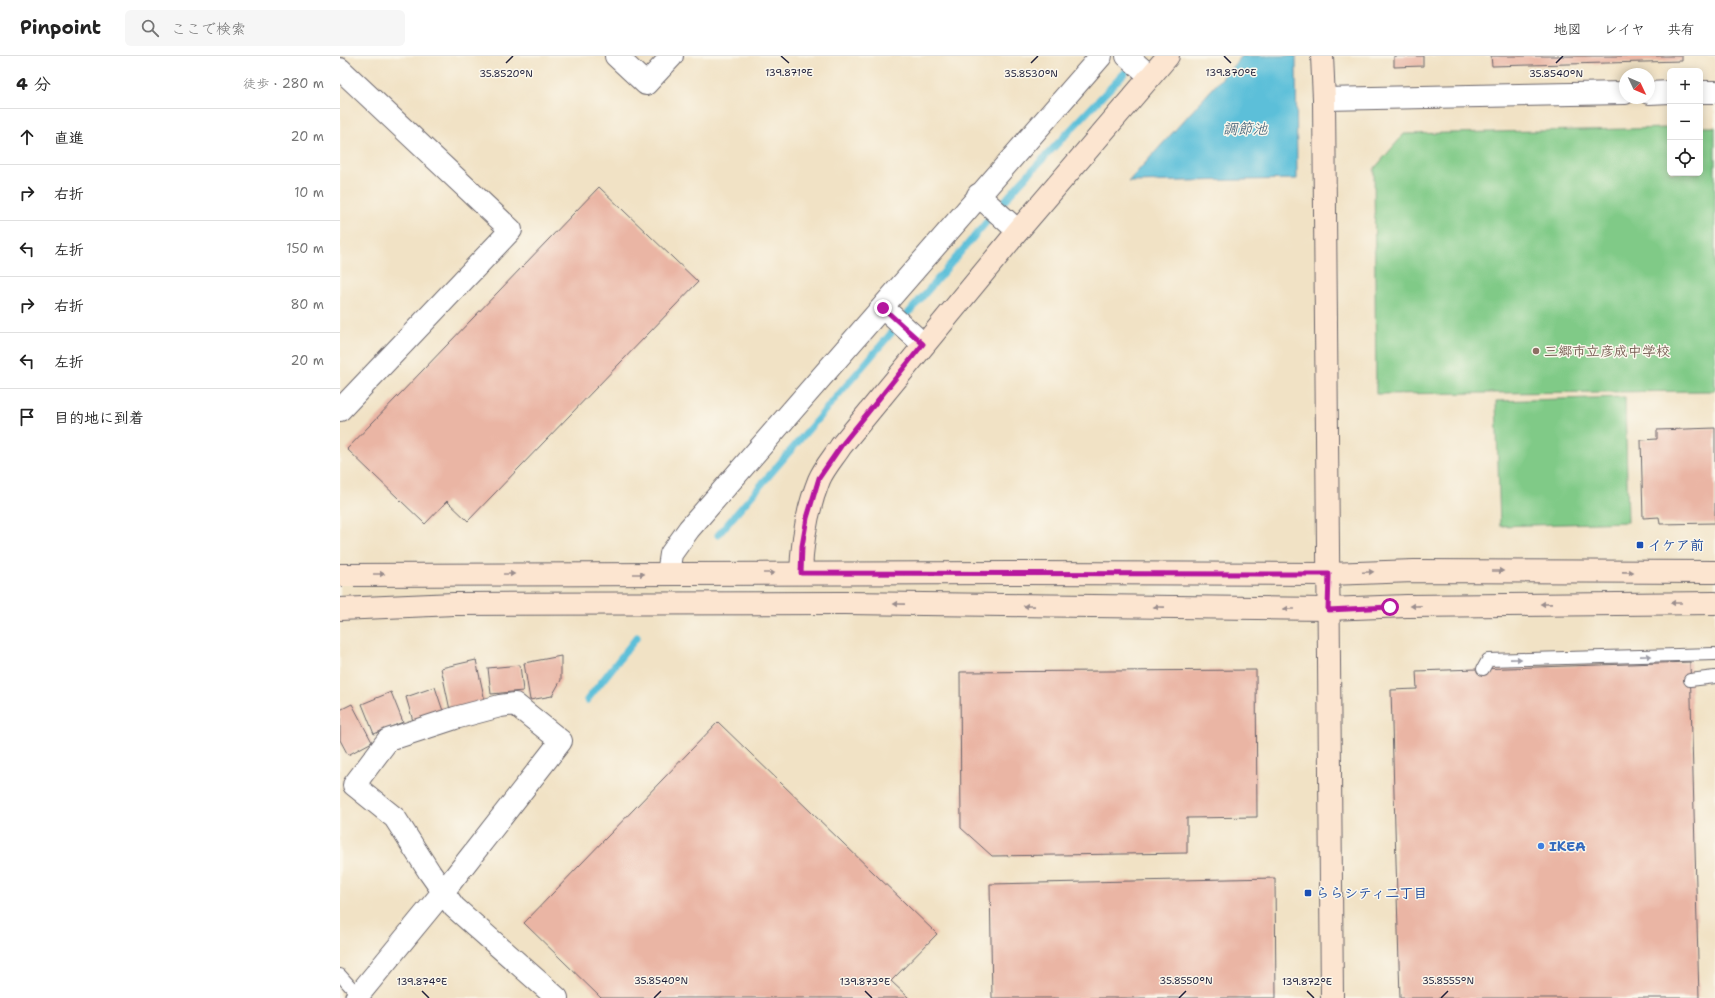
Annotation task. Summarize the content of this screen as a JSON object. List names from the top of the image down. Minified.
{"water":["調節池"],"places":{"other":["三郷市立彦成中学校","IKEA"],"transit":["イケア前","ららシティ二丁目"]},"north":"bottom right","page":{"header":"Pinpoint","search":"ここで検索","nav":["地図","レイヤ","共有"],"heading":["4 分","徒歩 · 280 m"],"map_buttons":["+","−"],"list":[["直進","20 m"],["右折","10 m"],["左折","150 m"],["右折","80 m"],["左折","20 m"],"目的地に到着"]},"coordinates":["139.871°E","139.870°E","35.8540°N","35.8520°N","35.8530°N","35.8550°N","35.8555°N","139.874°E","139.873°E","139.872°E"]}
